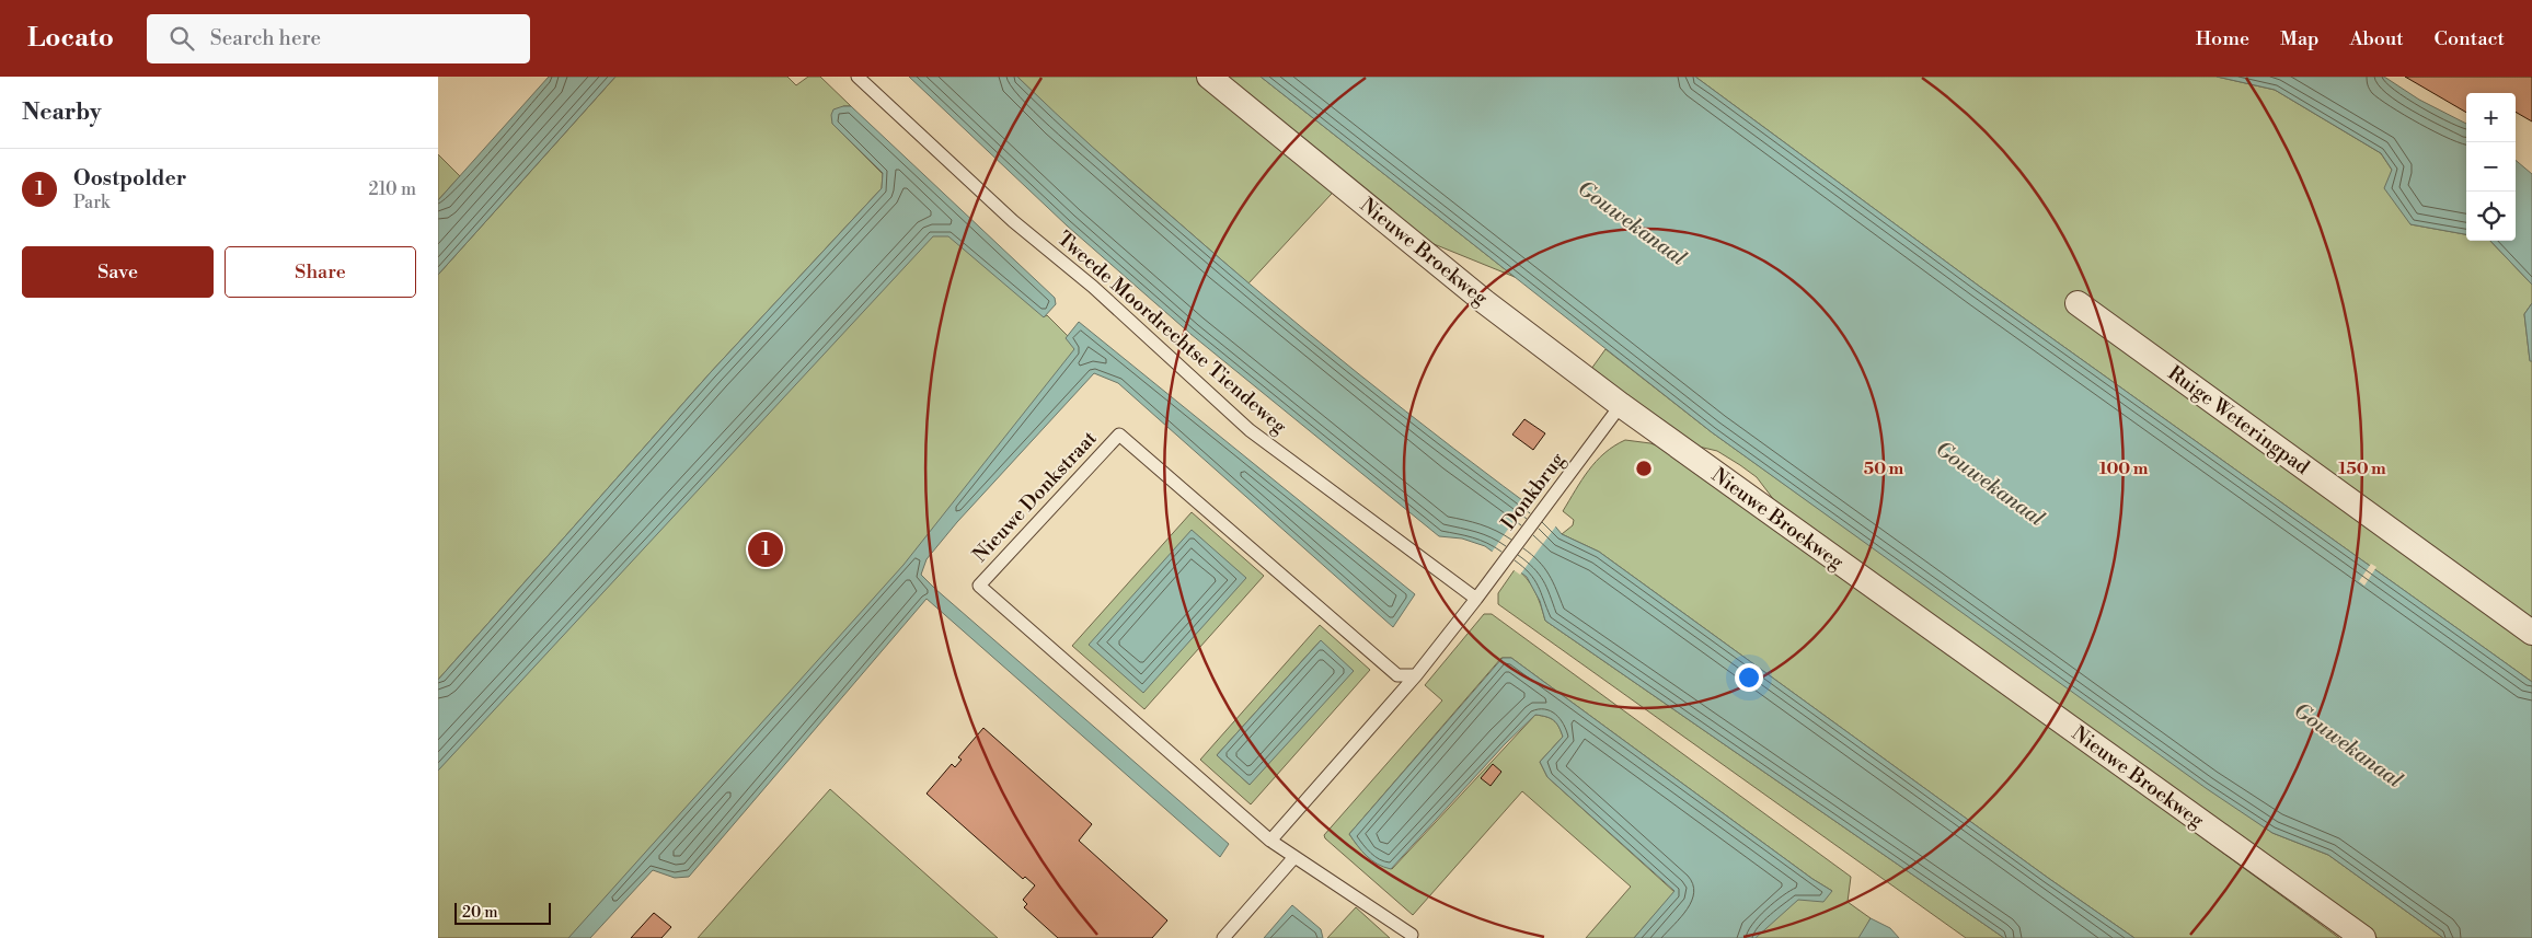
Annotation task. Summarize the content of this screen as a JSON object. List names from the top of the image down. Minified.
{"streets":{"street":["Nieuwe Broekweg","Ruige Weteringpad"],"lane":["Tweede Moordrechtse Tiendeweg","Donkbrug","Nieuwe Donkstraat"]},"crossings":[["Nieuwe Broekweg","Donkbrug"],["Tweede Moordrechtse Tiendeweg","Donkbrug"]],"water":["Gouwekanaal"],"scale_bar":"20 m","page":{"header":"Locato","search":"Search here","nav":["Home","Map","About","Contact"],"heading":"Nearby","map_buttons":["+","−"],"list":[{"mark":"1","name":"Oostpolder","note":"Park","value":"210 m"}],"buttons":["Save","Share"],"pins":"1","scale":"20 m"},"rings":["50 m","100 m","150 m"]}
